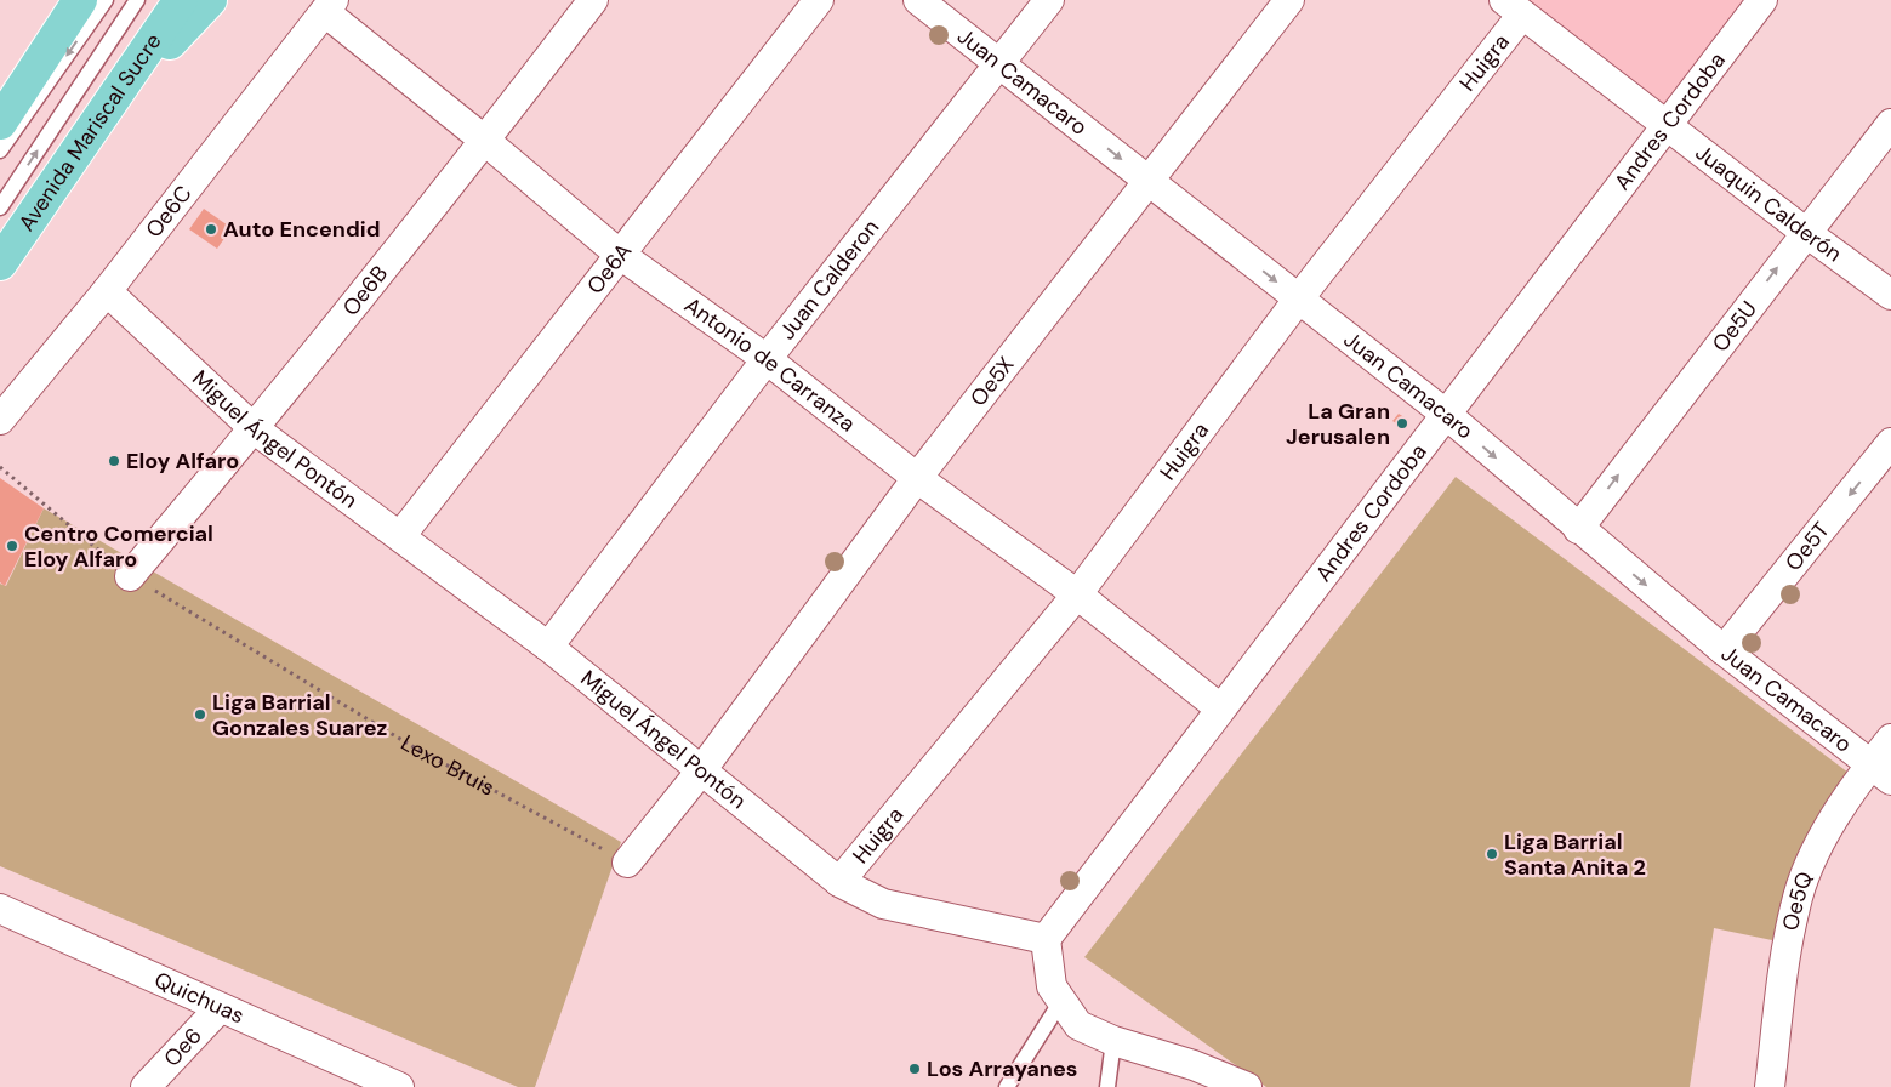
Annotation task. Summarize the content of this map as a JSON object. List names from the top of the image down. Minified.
{"streets":{"main road":["Avenida Mariscal Sucre"],"street":["Huigra","Juan Camacaro","Andres Cordoba","Juaquin Calderón","Oe6C","Oe6A","Juan Calderon","Oe6B","Oe5U","Antonio de Carranza","Oe5X","Miguel Ángel Pontón","Oe5T","Oe5Q","Quichuas","Oe6"],"path":["Lexo Bruis"]},"crossings":[["Huigra","Juan Camacaro"],["Huigra","Juaquin Calderón"],["Huigra","Antonio de Carranza"],["Huigra","Miguel Ángel Pontón"],["Juan Camacaro","Andres Cordoba"],["Juan Camacaro","Juan Calderon"],["Juan Camacaro","Oe5U"],["Juan Camacaro","Oe5X"],["Juan Camacaro","Oe5T"],["Juan Camacaro","Oe5Q"],["Andres Cordoba","Juaquin Calderón"],["Andres Cordoba","Antonio de Carranza"],["Andres Cordoba","Miguel Ángel Pontón"],["Juaquin Calderón","Oe5U"],["Oe6C","Antonio de Carranza"],["Oe6C","Miguel Ángel Pontón"],["Oe6A","Antonio de Carranza"],["Oe6A","Miguel Ángel Pontón"],["Juan Calderon","Antonio de Carranza"],["Juan Calderon","Miguel Ángel Pontón"],["Oe6B","Antonio de Carranza"],["Oe6B","Miguel Ángel Pontón"],["Oe6B","Lexo Bruis"],["Antonio de Carranza","Oe5X"],["Oe5X","Miguel Ángel Pontón"],["Quichuas","Oe6"]],"one_way":["Juan Camacaro","Oe5U","Oe5T"],"places":["Auto Encendid","La Gran Jerusalen","Eloy Alfaro","Centro Comercial Eloy Alfaro","Liga Barrial Gonzales Suarez","Liga Barrial Santa Anita 2","Los Arrayanes"]}
